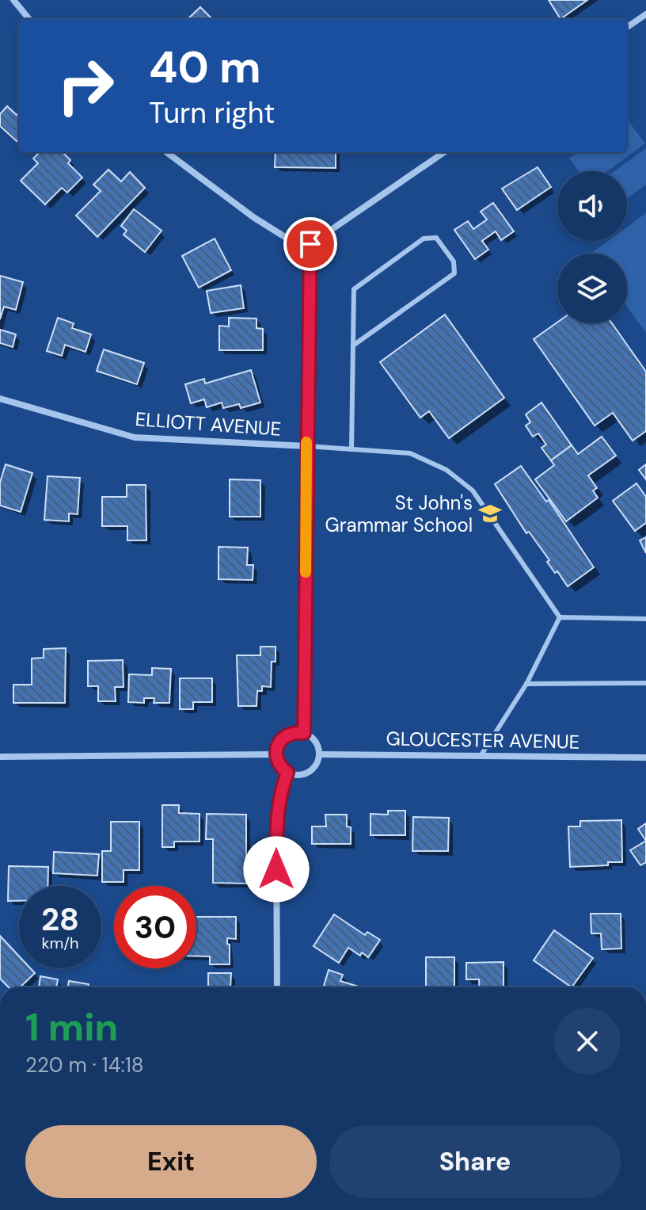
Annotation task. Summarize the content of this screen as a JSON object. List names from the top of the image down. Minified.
{"streets":{"street":["ELLIOTT AVENUE","GLOUCESTER AVENUE"]},"places":{"school or university":["St John's Grammar School"]},"page":{"turn":["40 m","Turn right"],"speed":"28 km/h","limit":"30","heading":["1 min","220 m · 14:18"],"buttons":["Exit","Share"]}}
